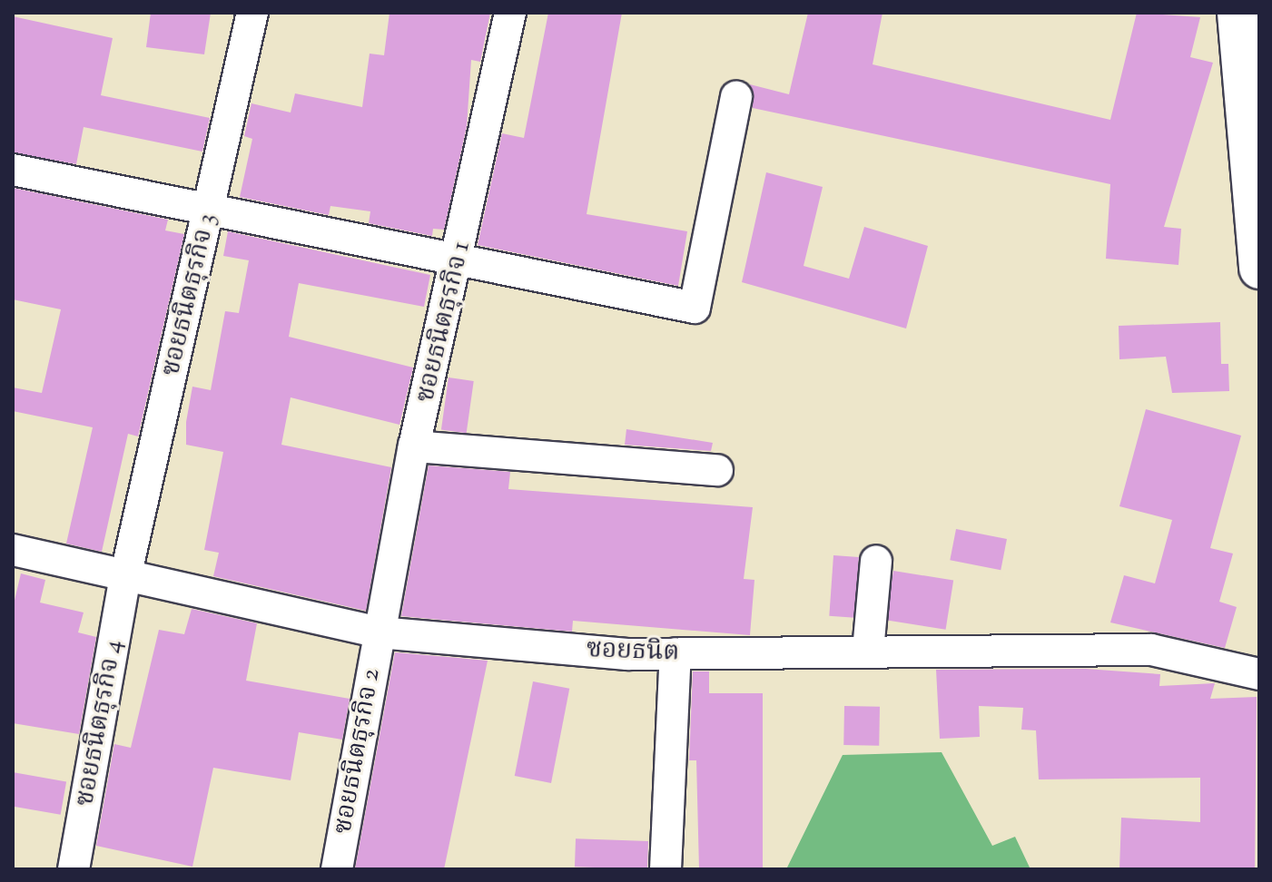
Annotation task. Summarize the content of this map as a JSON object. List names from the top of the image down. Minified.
{"streets":{"street":["ซอยธนิตธุรกิจ 3","ซอยธนิตธุรกิจ 1","ซอยธนิต","ซอยธนิตธุรกิจ 4","ซอยธนิตธุรกิจ 2"]},"crossings":[["ซอยธนิตธุรกิจ 3","ซอยธนิต"],["ซอยธนิตธุรกิจ 3","ซอยธนิตธุรกิจ 4"],["ซอยธนิตธุรกิจ 1","ซอยธนิต"],["ซอยธนิตธุรกิจ 1","ซอยธนิตธุรกิจ 2"],["ซอยธนิต","ซอยธนิตธุรกิจ 4"],["ซอยธนิต","ซอยธนิตธุรกิจ 2"]]}
